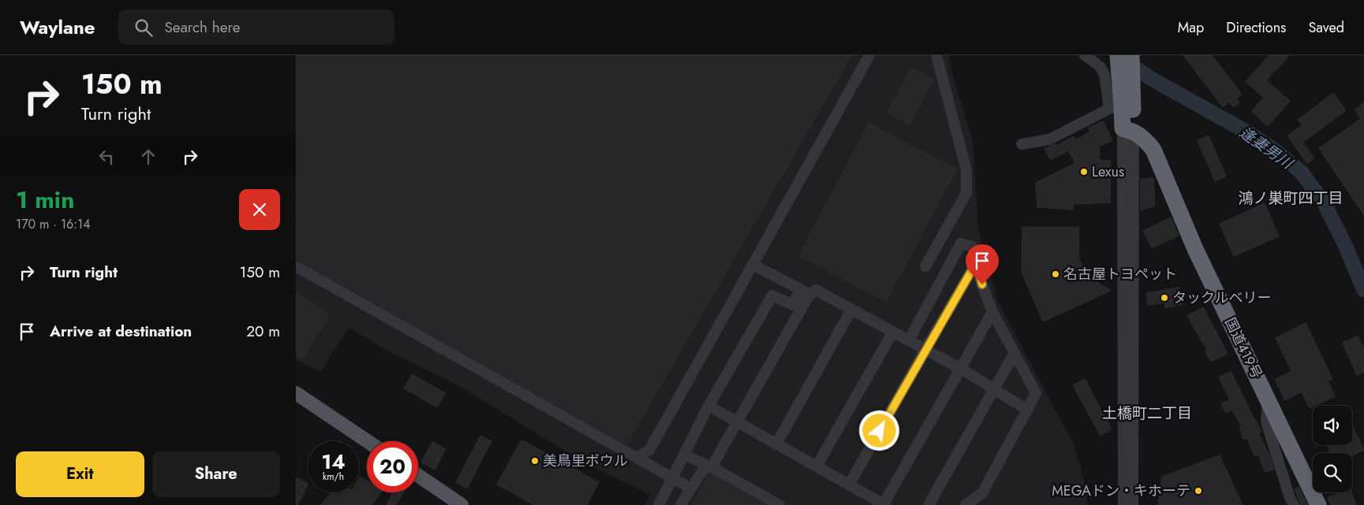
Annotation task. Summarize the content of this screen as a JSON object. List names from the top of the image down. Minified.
{"streets":{"highway":["国道419号"]},"districts":["鴻ノ巣町四丁目","土橋町二丁目"],"water":["逢妻男川"],"places":["Lexus","名古屋トヨペット","タックルベリー","美鳥里ボウル","MEGAドン・キホーテ"],"page":{"header":"Waylane","search":"Search here","nav":["Map","Directions","Saved"],"turn":["150 m","Turn right"],"heading":["1 min","170 m · 16:14"],"list":[{"name":"Turn right","value":"150 m"},{"name":"Arrive at destination","value":"20 m"}],"speed":"14 km/h","limit":"20","buttons":["Exit","Share"]}}
